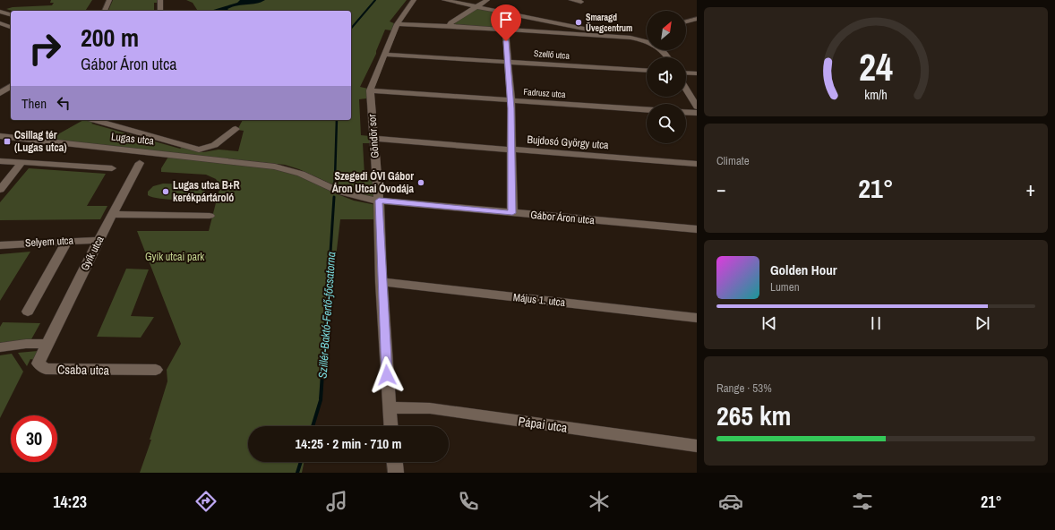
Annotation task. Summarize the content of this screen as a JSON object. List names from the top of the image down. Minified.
{"streets":{"street":["Szellő utca","Fadrusz utca","Göndör sor","Lugas utca","Bujdosó György utca","Gábor Áron utca","Selyem utca","Gyík utca","Május 1. utca","Csaba utca","Pápai utca"]},"crossings":[["Szellő utca","Göndör sor"],["Fadrusz utca","Göndör sor"],["Göndör sor","Bujdosó György utca"],["Göndör sor","Gábor Áron utca"],["Göndör sor","Május 1. utca"],["Göndör sor","Pápai utca"],["Lugas utca","Gábor Áron utca"],["Selyem utca","Gyík utca"],["Gyík utca","Csaba utca"]],"water":["Szillér-Baktó-Fertő-főcsatorna"],"parks":["Gyík utcai park"],"places":{"other":["Smaragd Üvegcentrum","Szegedi ÓVI Gábor Áron Utcai Óvodája","Lugas utca B+R kerékpártároló"],"transit":["Csillag tér (Lugas utca)"]},"north":"top right","page":{"turn":["200 m","Gábor Áron utca"],"then":"Then","tile":["Climate",["Range · 53%","265 km"]],"heat":["−","21°","+"],"song":["Golden Hour","Lumen"],"limit":"30","trip":"14:25 · 2 min · 710 m","tabs":["14:23","21°"],"gauge":["24","km/h"]}}
